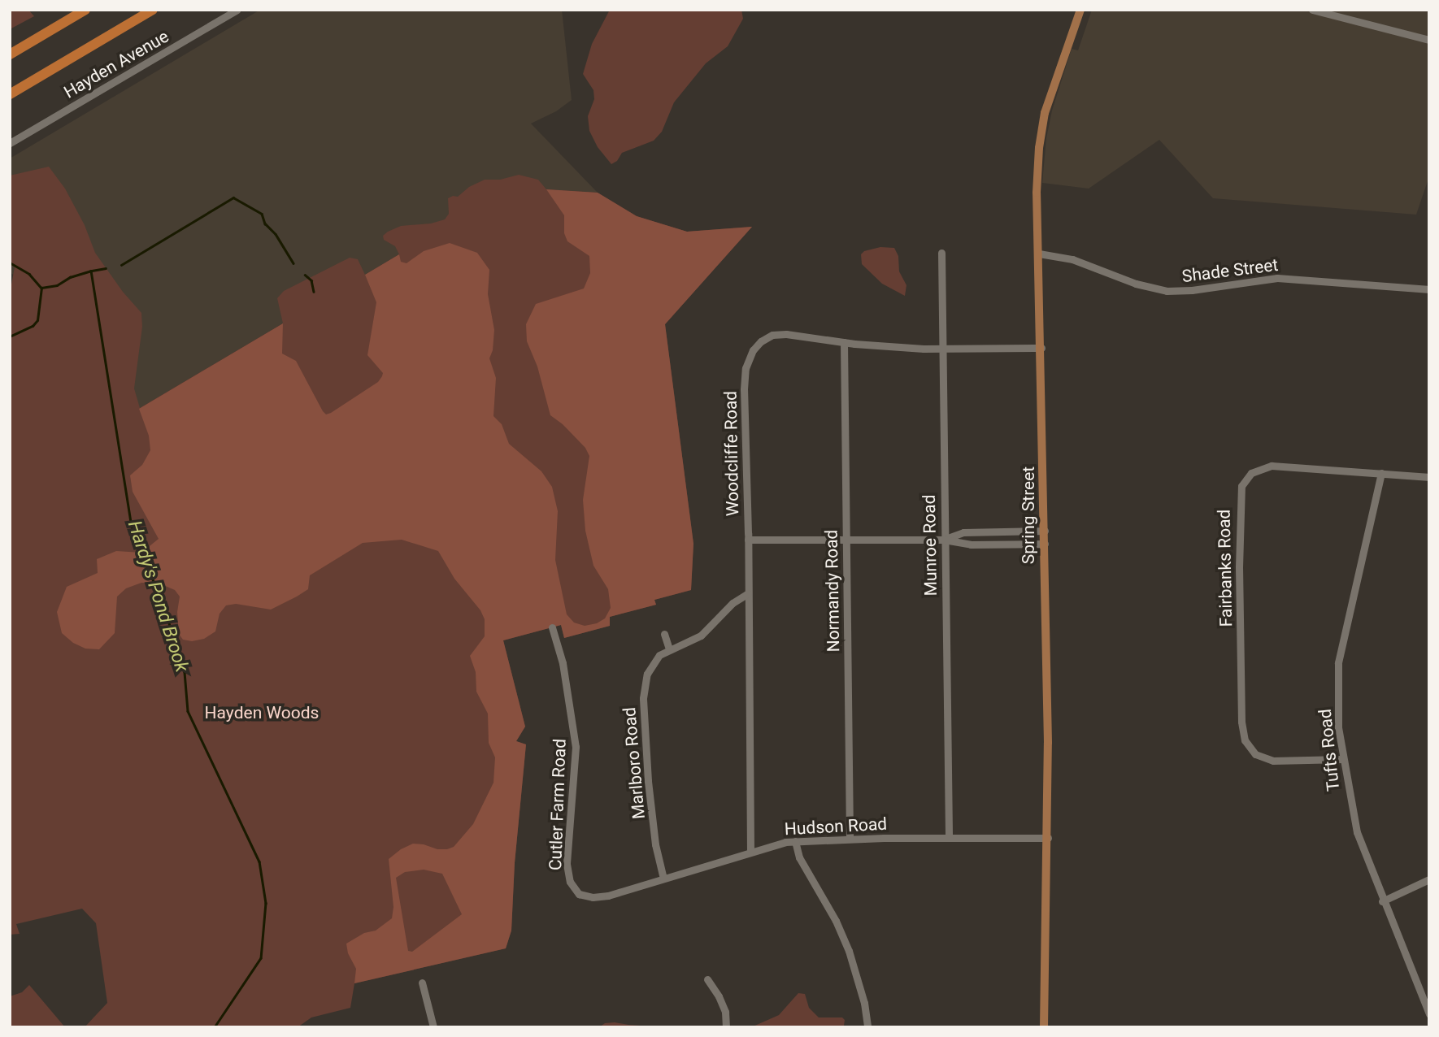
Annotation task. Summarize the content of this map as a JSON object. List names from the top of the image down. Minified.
{"streets":{"main road":["Spring Street"],"street":["Hayden Avenue","Shade Street","Woodcliffe Road","Munroe Road","Fairbanks Road","Normandy Road","Tufts Road","Marlboro Road","Cutler Farm Road","Hudson Road"]},"crossings":[["Shade Street","Spring Street"],["Woodcliffe Road","Spring Street"],["Woodcliffe Road","Munroe Road"],["Woodcliffe Road","Normandy Road"],["Woodcliffe Road","Marlboro Road"],["Woodcliffe Road","Hudson Road"],["Spring Street","Hudson Road"],["Munroe Road","Hudson Road"],["Fairbanks Road","Tufts Road"],["Normandy Road","Hudson Road"],["Marlboro Road","Hudson Road"],["Cutler Farm Road","Hudson Road"]],"water":["Hardy's Pond Brook"],"parks":["Hayden Woods"]}
